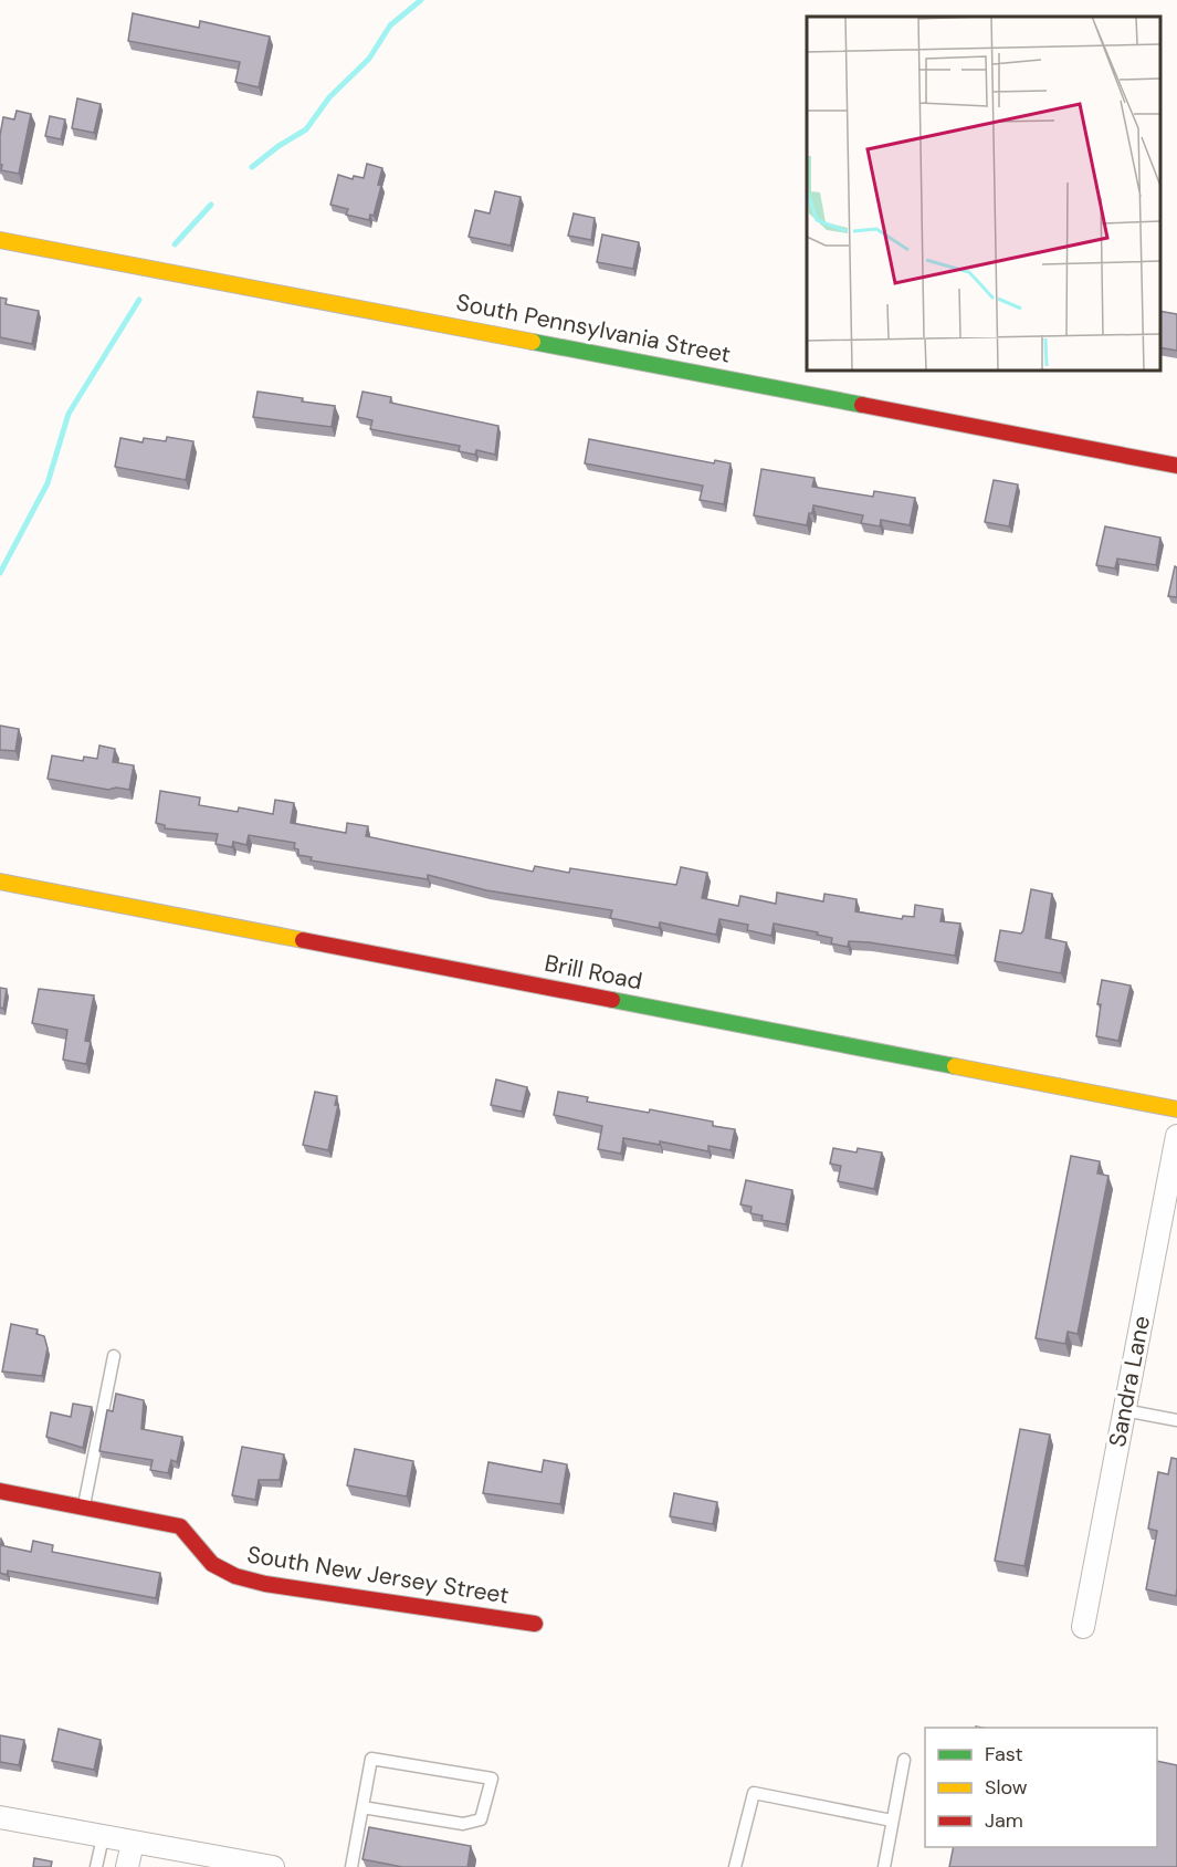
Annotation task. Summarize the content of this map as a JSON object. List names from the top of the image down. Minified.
{"streets":{"street":["South Pennsylvania Street","Brill Road","Sandra Lane","South New Jersey Street"]},"legend":["Fast","Slow","Jam"]}
